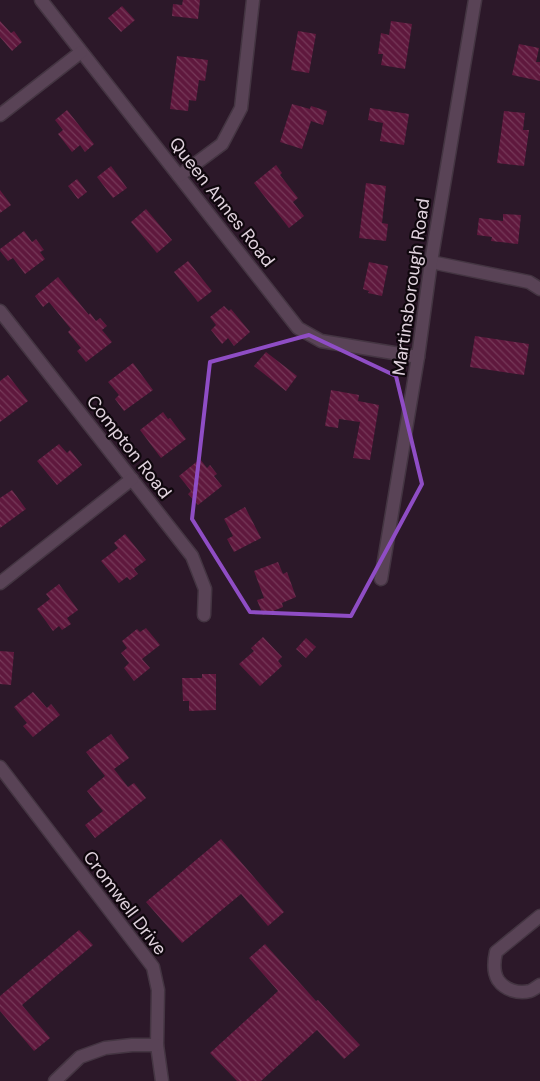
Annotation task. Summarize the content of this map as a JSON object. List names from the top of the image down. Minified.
{"streets":{"street":["Queen Annes Road","Martinsborough Road","Compton Road","Cromwell Drive"]},"crossings":[["Queen Annes Road","Martinsborough Road"]]}
